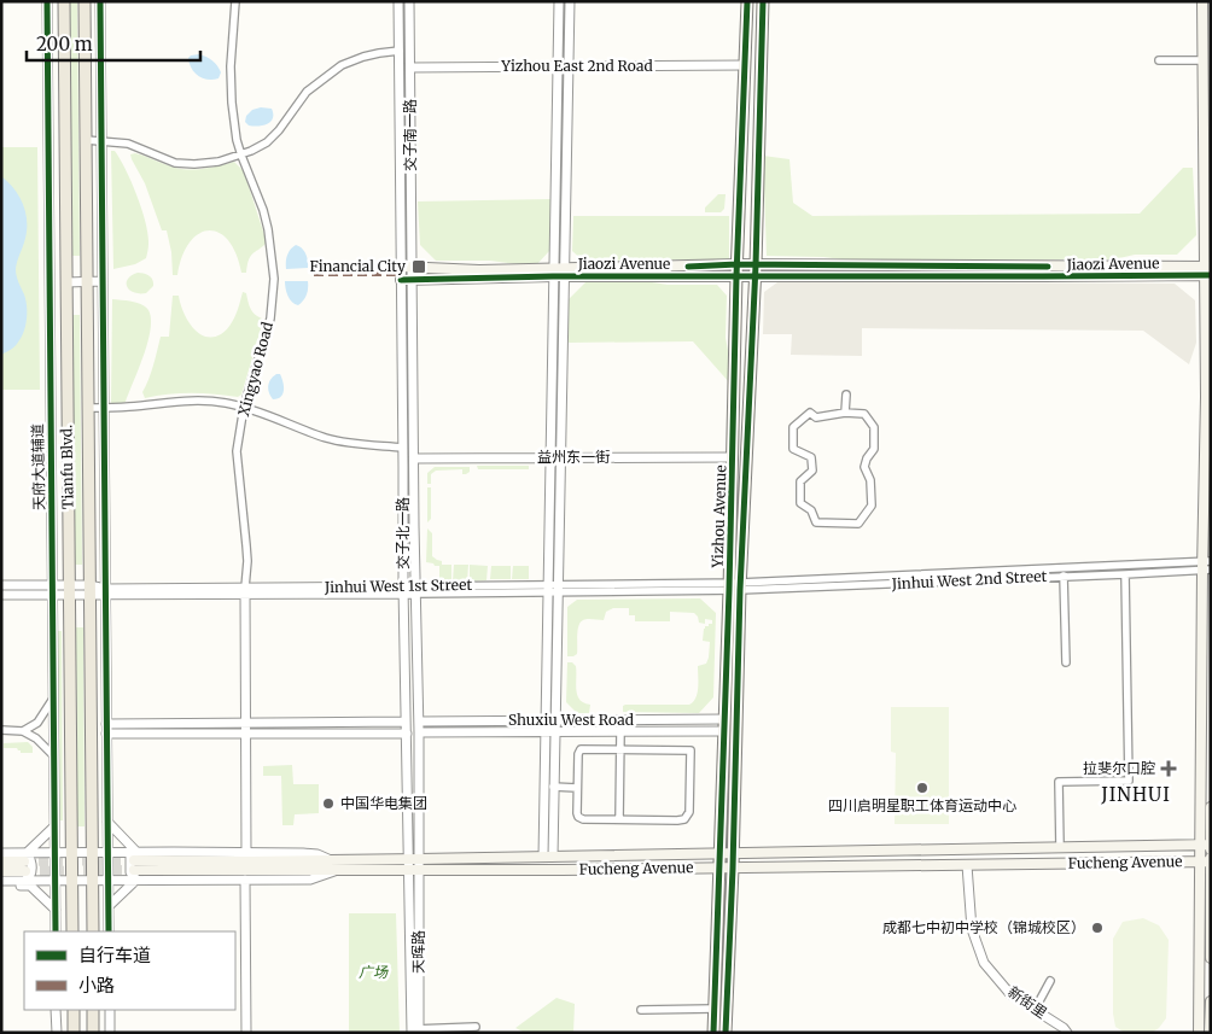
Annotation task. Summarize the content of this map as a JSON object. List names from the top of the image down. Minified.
{"streets":{"main road":["Jiaozi Avenue","Tianfu Blvd.","Yizhou Avenue","Fucheng Avenue"],"street":["Yizhou East 2nd Road","交子南一路","Xingyao Road","益州东一街","天府大道辅道","交子北一路","Jinhui West 2nd Street","Jinhui West 1st Street","Shuxiu West Road","天晖路","新街里"]},"crossings":[["Yizhou East 2nd Road","交子南一路"],["Yizhou East 2nd Road","Yizhou Avenue"],["交子南一路","Jiaozi Avenue"],["交子南一路","交子北一路"],["Jiaozi Avenue","Yizhou Avenue"],["Jiaozi Avenue","交子北一路"],["Xingyao Road","Jinhui West 1st Street"],["益州东一街","Yizhou Avenue"],["益州东一街","交子北一路"],["Tianfu Blvd.","Jinhui West 1st Street"],["Yizhou Avenue","Jinhui West 2nd Street"],["Yizhou Avenue","Jinhui West 1st Street"],["Yizhou Avenue","Shuxiu West Road"],["Yizhou Avenue","Fucheng Avenue"],["交子北一路","Jinhui West 1st Street"],["交子北一路","Shuxiu West Road"],["交子北一路","Fucheng Avenue"],["交子北一路","天晖路"],["Jinhui West 2nd Street","Jinhui West 1st Street"],["Fucheng Avenue","天晖路"],["Fucheng Avenue","新街里"]],"districts":["JINHUI"],"parks":["广场"],"places":{"transit":["Financial City"],"health":["拉斐尔口腔"],"other":["四川启明星职工体育运动中心","中国华电集团","成都七中初中学校（锦城校区）"]},"legend":["自行车道","小路"],"scale_bar":"200 m"}
